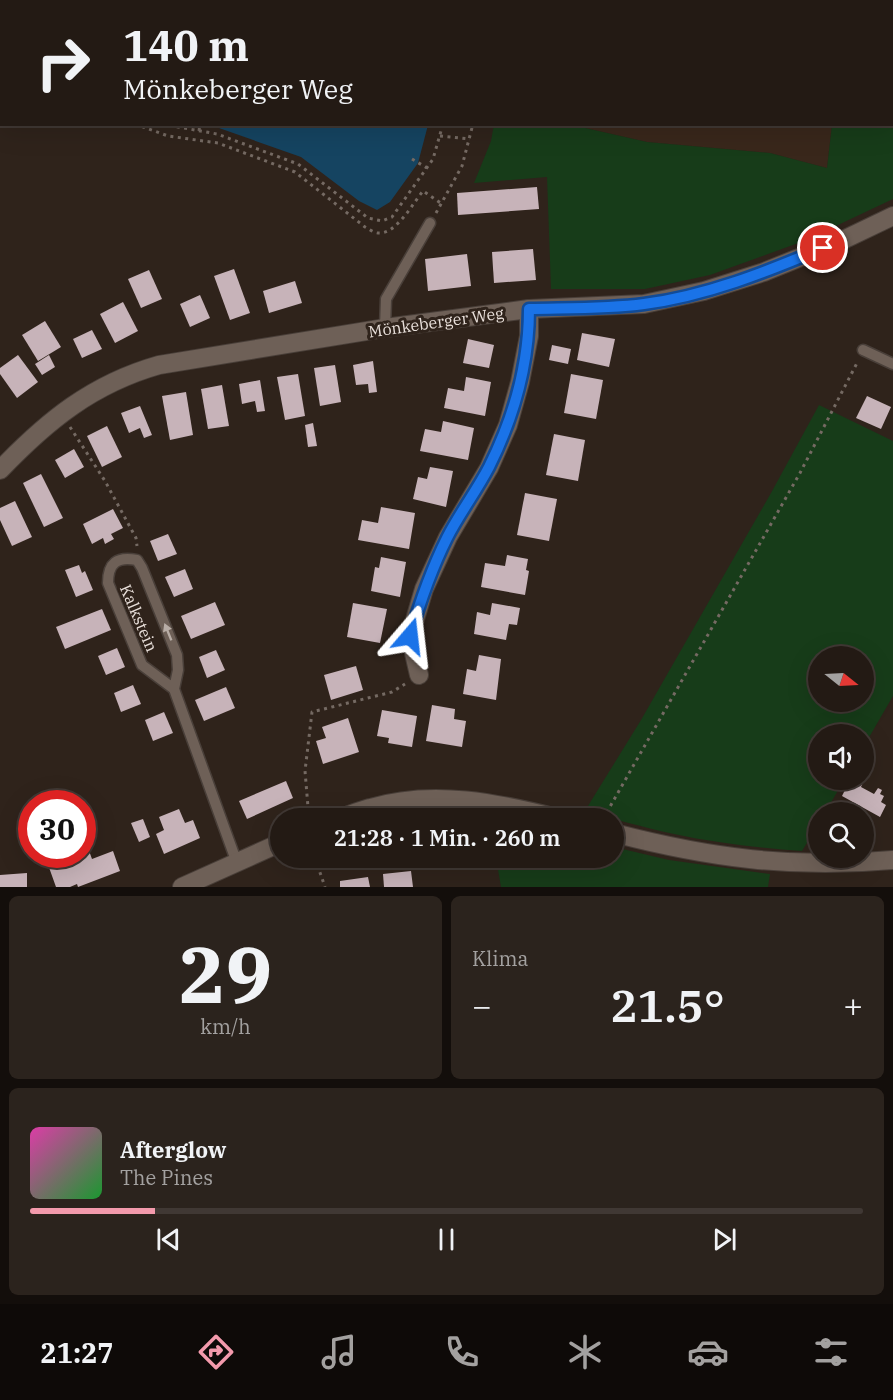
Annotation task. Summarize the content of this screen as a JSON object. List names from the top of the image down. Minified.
{"streets":{"street":["Mönkeberger Weg"],"lane":["Kalkstein"]},"north":"right","page":{"turn":["140 m","Mönkeberger Weg"],"limit":"30","trip":"21:28 · 1 Min. · 260 m","tile":[["29","km/h"],"Klima"],"heat":["−","21.5°","+"],"song":["Afterglow","The Pines"],"tabs":"21:27"}}
